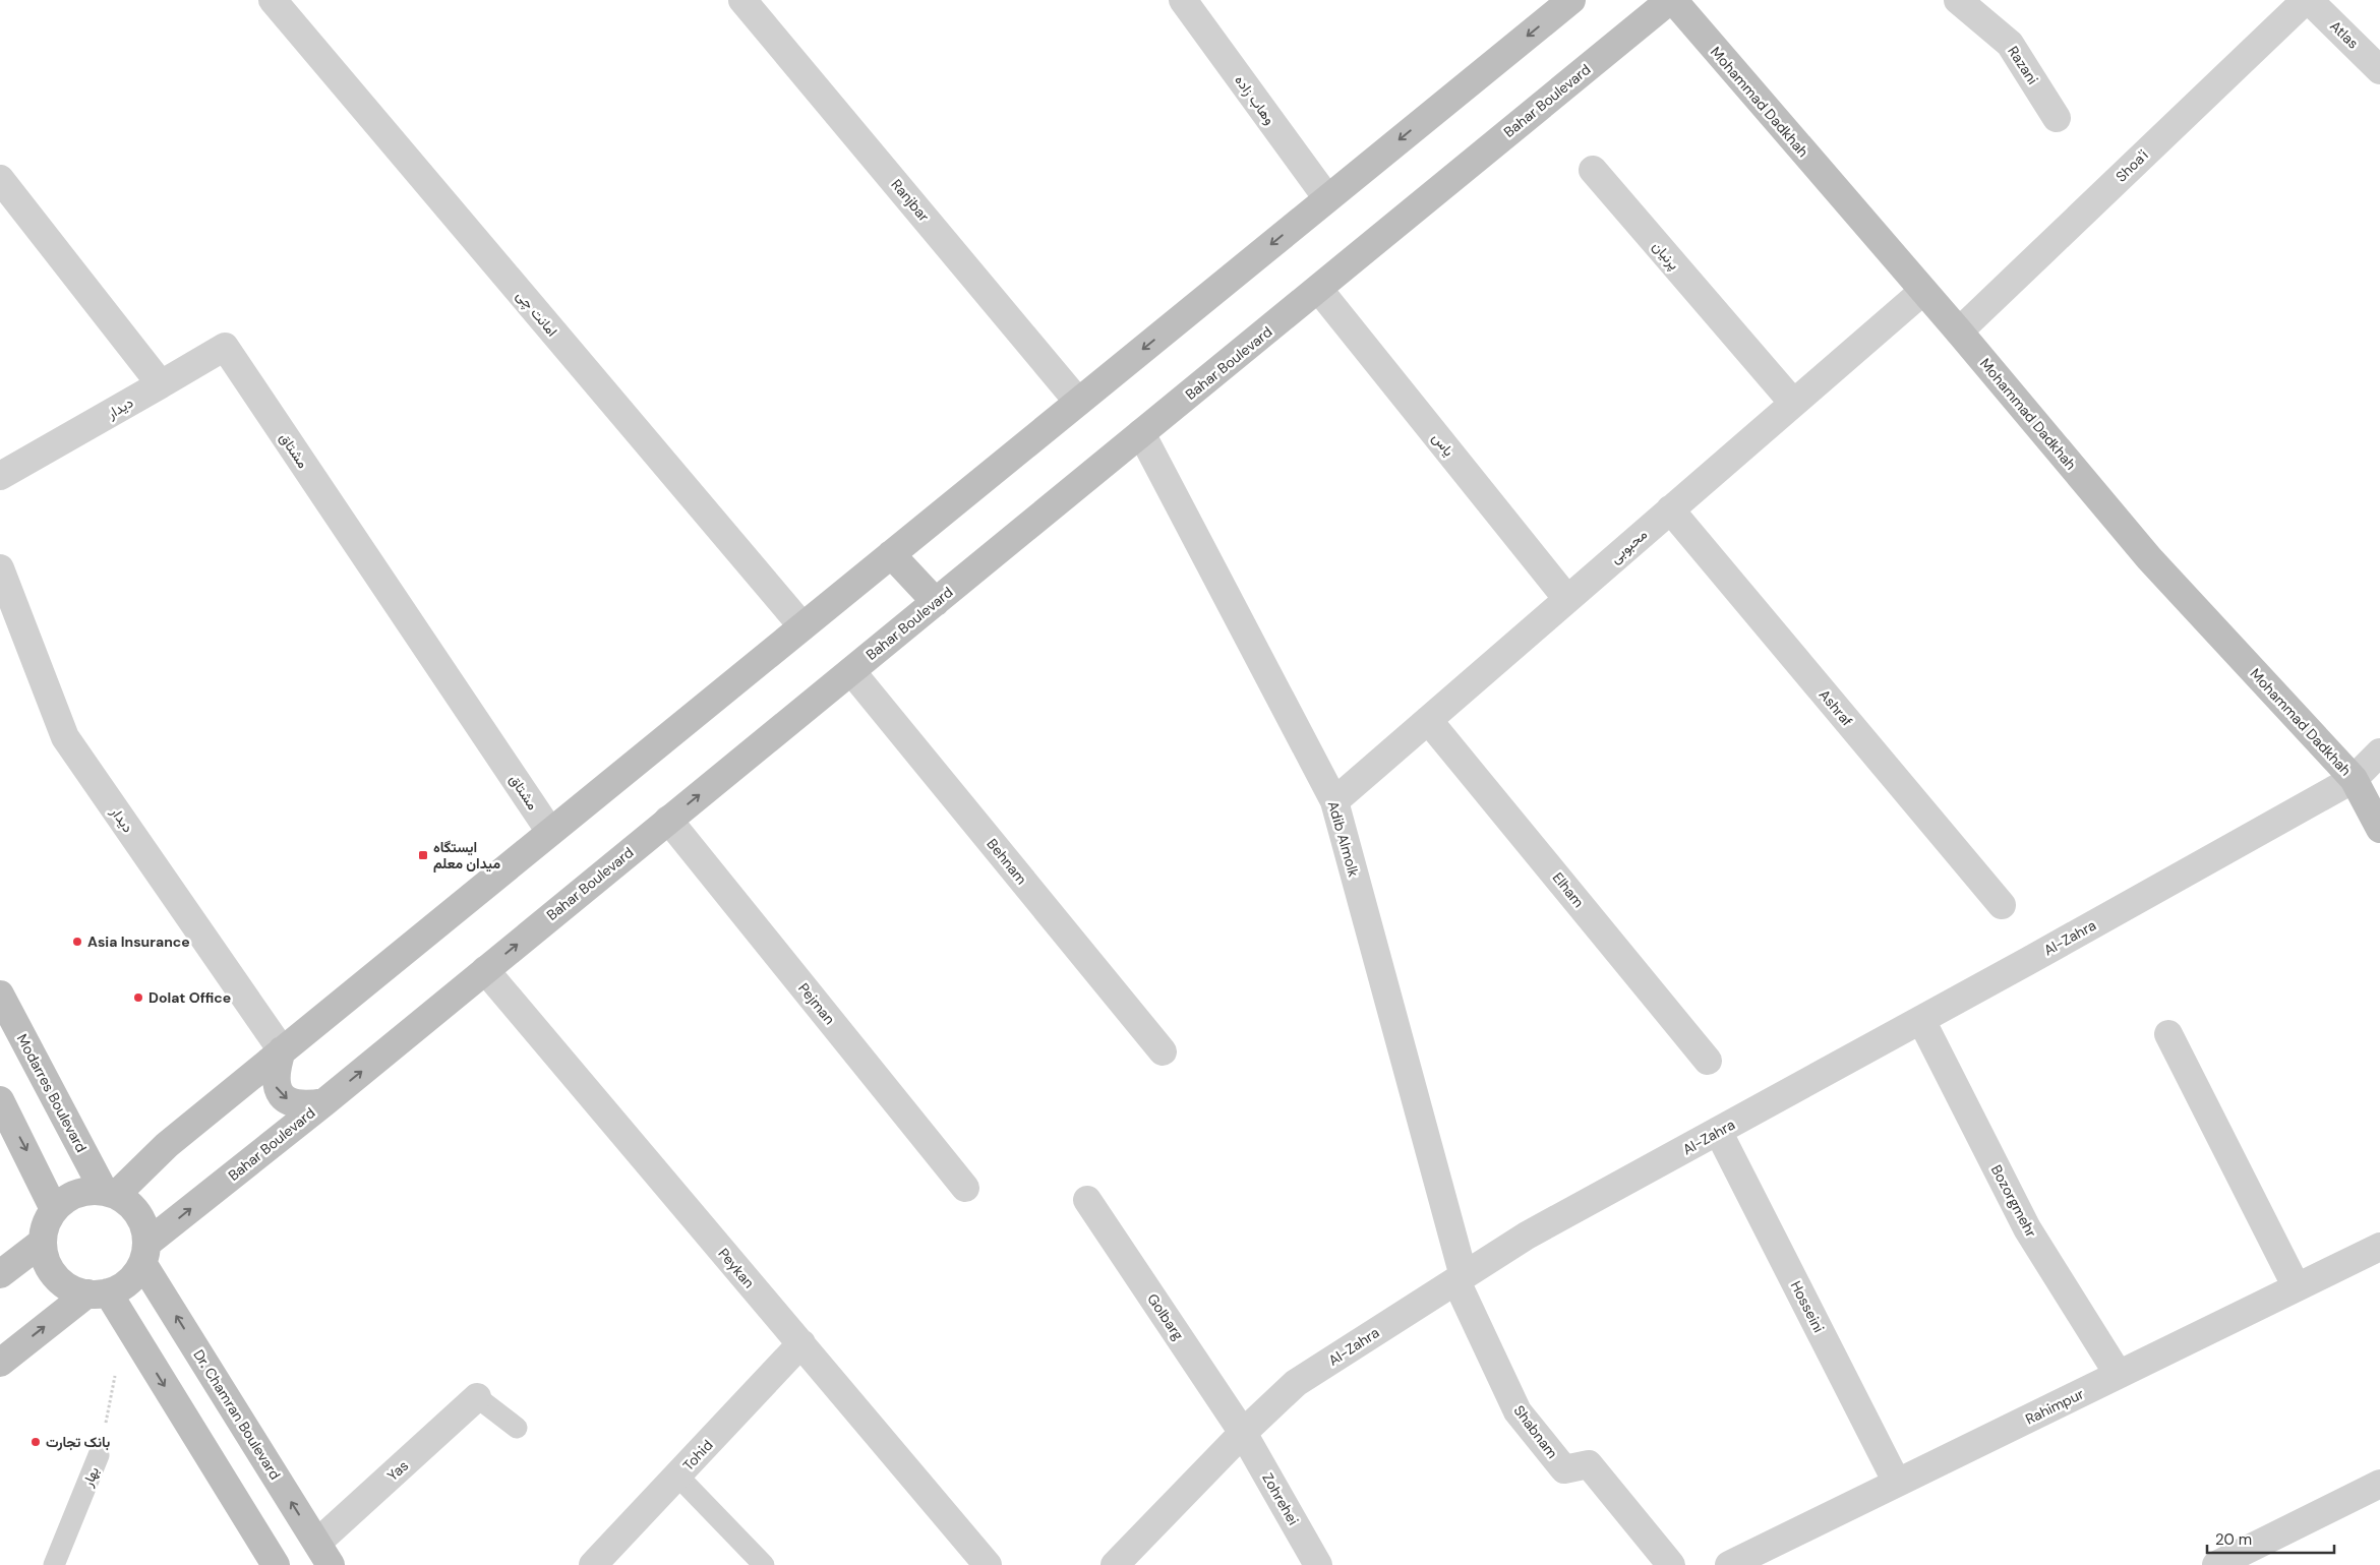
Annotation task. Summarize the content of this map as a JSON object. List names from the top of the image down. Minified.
{"streets":{"main road":["Bahar Boulevard","Mohammad Dadkhah","Modarres Boulevard","Dr. Chamran Boulevard"],"street":["Atlas","Razani","وهاب زاده","Shoa'i","Ranjbar","پرنیان","امانت چی","دیدار","یاس","مشتاق","محبوبی","Ashraf","Adib Almolk","Behnam","Elham","Al-Zahra","Pejman","Bozorgmehr","Peykan","Hosseini","Golbarg","Rahimpur","Shabnam","Tohid","Yas","Zohrehei"],"lane":["بهار"]},"crossings":[["Atlas","Shoa'i"],["Bahar Boulevard","Mohammad Dadkhah"],["Bahar Boulevard","یاس"],["Bahar Boulevard","Adib Almolk"],["Bahar Boulevard","Behnam"],["Bahar Boulevard","Pejman"],["Bahar Boulevard","Modarres Boulevard"],["Bahar Boulevard","Peykan"],["Bahar Boulevard","Dr. Chamran Boulevard"],["Mohammad Dadkhah","Shoa'i"],["Mohammad Dadkhah","محبوبی"],["Mohammad Dadkhah","Al-Zahra"],["پرنیان","محبوبی"],["دیدار","مشتاق"],["یاس","محبوبی"],["محبوبی","Ashraf"],["محبوبی","Adib Almolk"],["محبوبی","Elham"],["Adib Almolk","Al-Zahra"],["Adib Almolk","Shabnam"],["Al-Zahra","Bozorgmehr"],["Al-Zahra","Hosseini"],["Al-Zahra","Golbarg"],["Al-Zahra","Shabnam"],["Al-Zahra","Zohrehei"],["Modarres Boulevard","Dr. Chamran Boulevard"],["Bozorgmehr","Rahimpur"],["Peykan","Tohid"],["Hosseini","Rahimpur"],["Golbarg","Zohrehei"],["Dr. Chamran Boulevard","Yas"]],"places":{"transit":["ایستگاه میدان معلم"],"other":["Asia Insurance","Dolat Office","بانک تجارت"]},"scale_bar":"20 m"}
